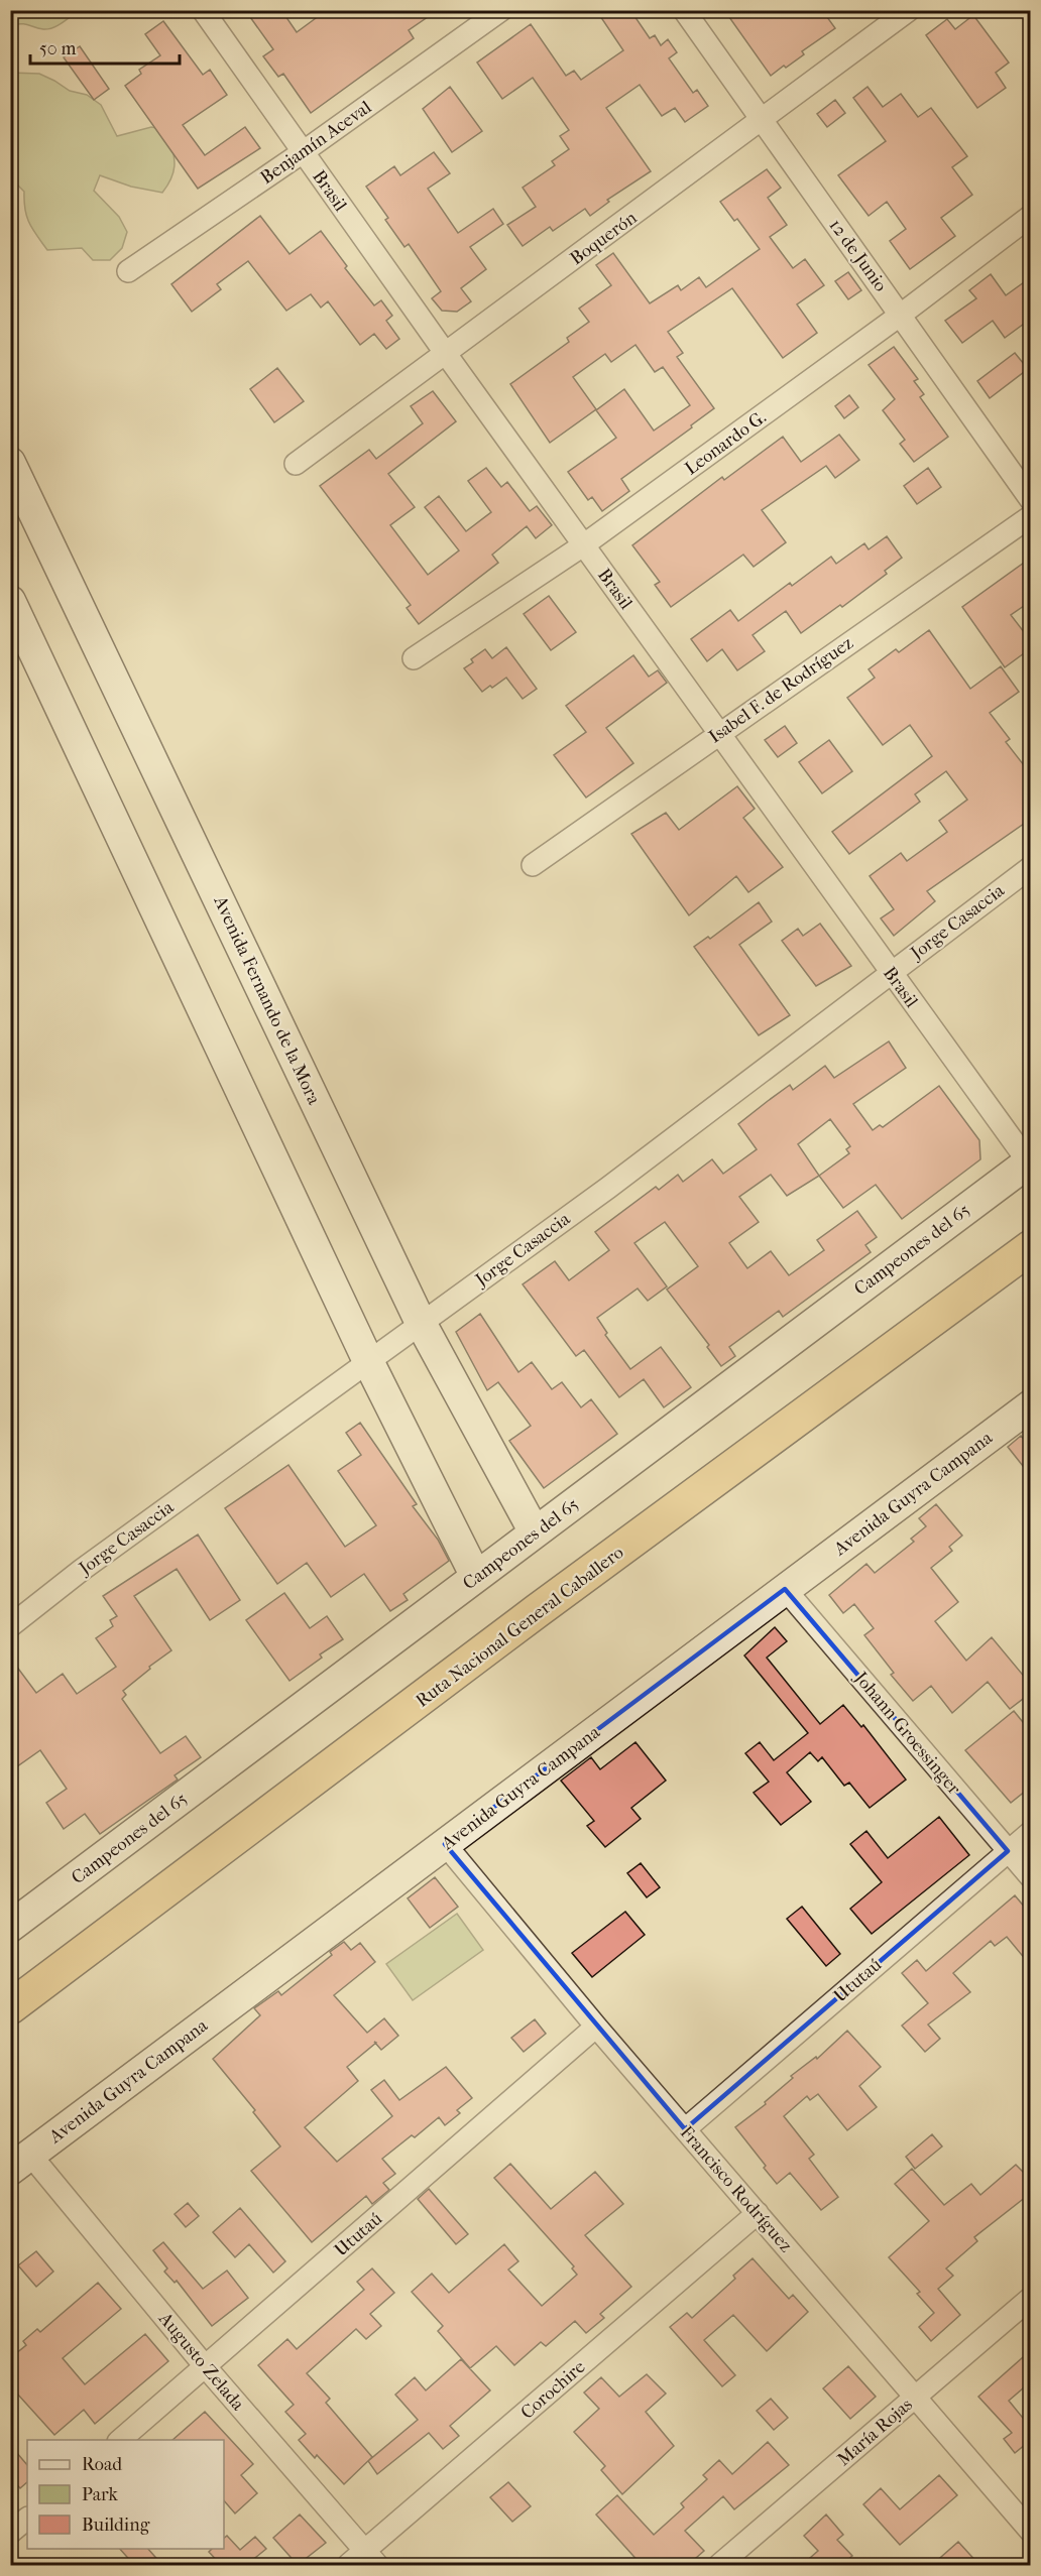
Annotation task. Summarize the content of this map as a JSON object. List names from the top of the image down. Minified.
{"streets":{"highway":["Ruta Nacional General Caballero"],"main road":["Avenida Fernando de la Mora","Campeones del 65","Avenida Guyra Campana"],"street":["Benjamín Aceval","Brasil","Boquerón","12 de Junio","Leonardo G.","Isabel F. de Rodríguez","Jorge Casaccia","Johann Groessinger","Ututaú","Francisco Rodríguez","Augusto Zelada","Corochire","María Rojas"]},"crossings":[["Benjamín Aceval","Brasil"],["Brasil","Boquerón"],["Brasil","Leonardo G."],["Brasil","Isabel F. de Rodríguez"],["Brasil","Jorge Casaccia"],["Brasil","Campeones del 65"],["Boquerón","12 de Junio"],["12 de Junio","Leonardo G."],["Jorge Casaccia","Avenida Fernando de la Mora"],["Avenida Fernando de la Mora","Campeones del 65"],["Avenida Guyra Campana","Johann Groessinger"],["Avenida Guyra Campana","Francisco Rodríguez"],["Avenida Guyra Campana","Augusto Zelada"],["Johann Groessinger","Ututaú"],["Ututaú","Francisco Rodríguez"],["Ututaú","Augusto Zelada"],["Francisco Rodríguez","Corochire"],["Francisco Rodríguez","María Rojas"],["Augusto Zelada","Corochire"]],"legend":["Road","Park","Building"],"scale_bar":"50 m"}
